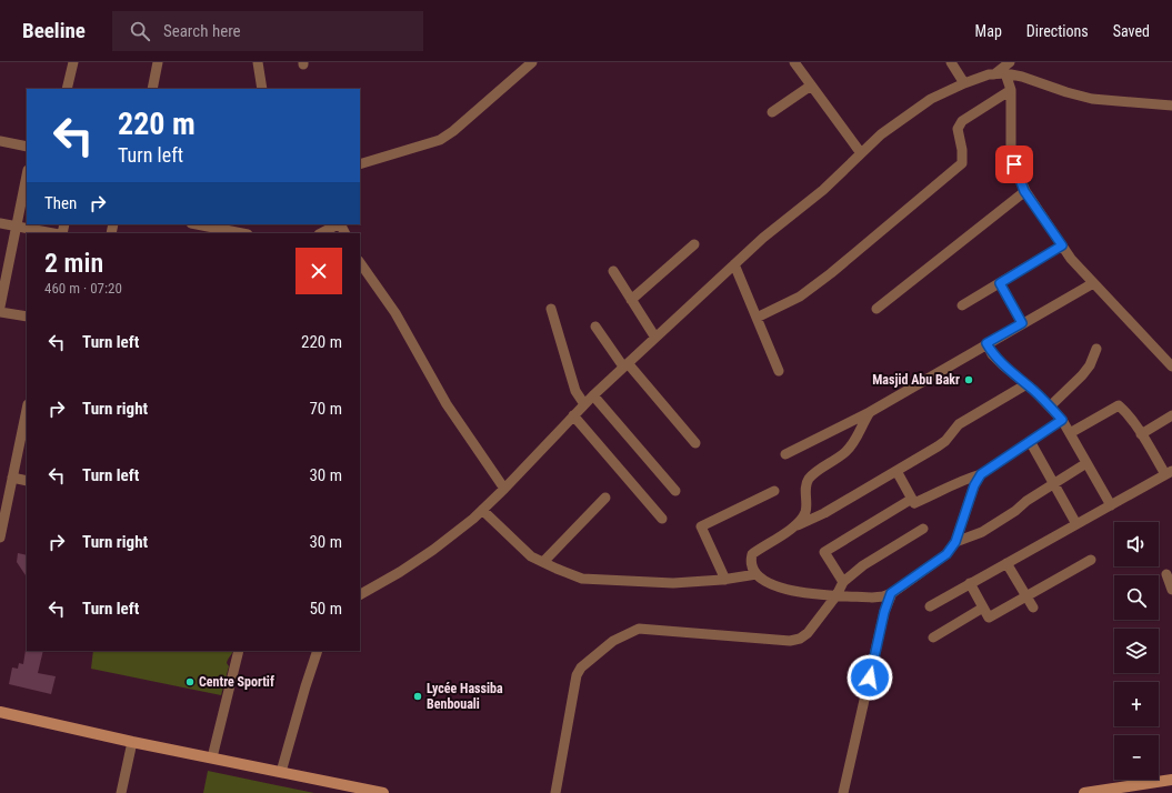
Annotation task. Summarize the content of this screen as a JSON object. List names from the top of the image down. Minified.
{"places":["Masjid Abu Bakr","Centre Sportif","Lycée Hassiba Benbouali"],"page":{"header":"Beeline","search":"Search here","nav":["Map","Directions","Saved"],"turn":["220 m","Turn left"],"then":"Then","heading":["2 min","460 m · 07:20"],"list":[{"name":"Turn left","value":"220 m"},{"name":"Turn right","value":"70 m"},{"name":"Turn left","value":"30 m"},{"name":"Turn right","value":"30 m"},{"name":"Turn left","value":"50 m"}],"map_buttons":["+","−"]}}
